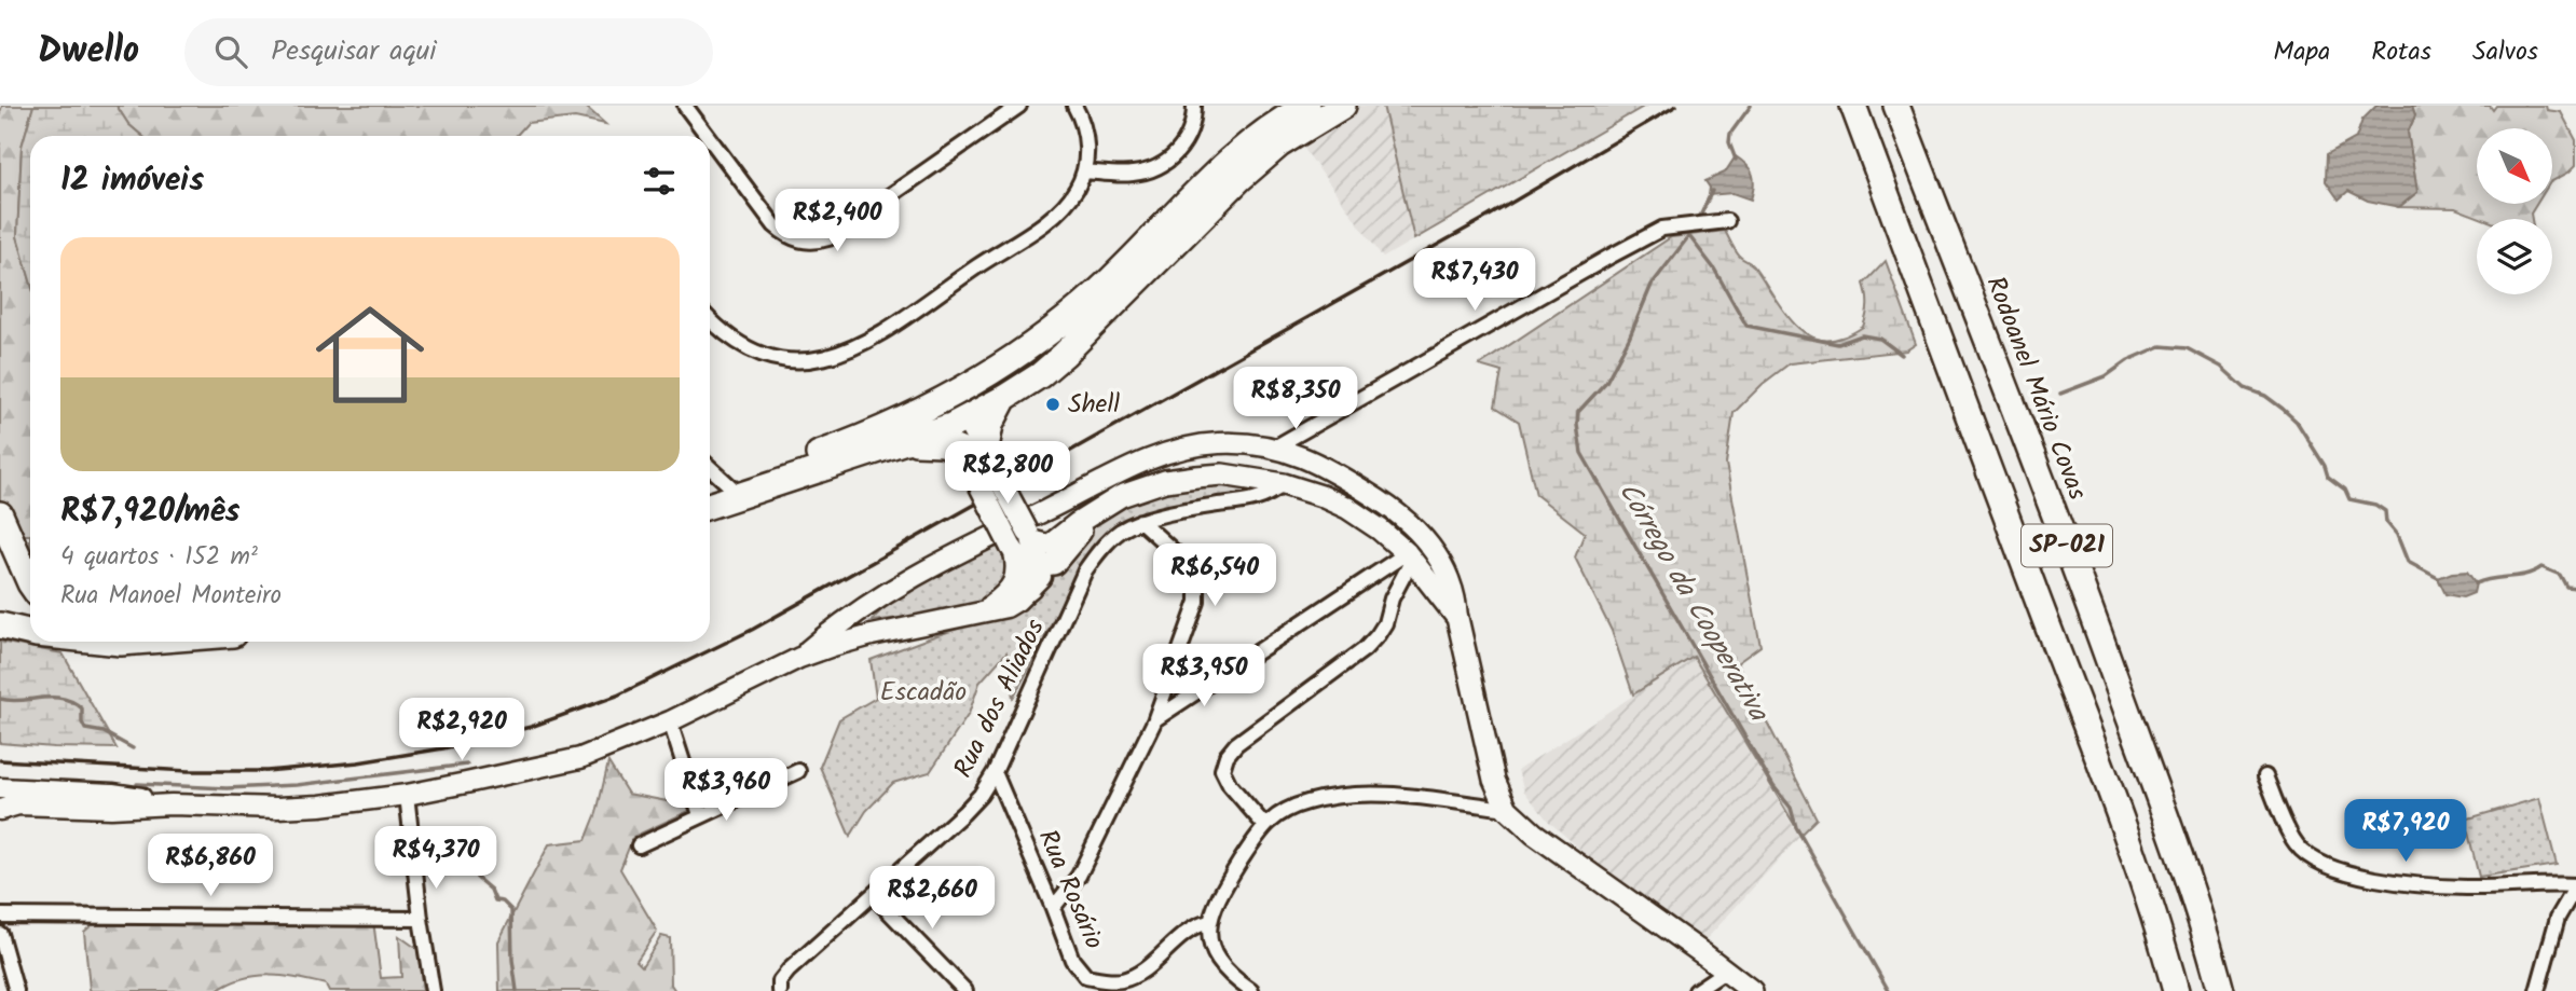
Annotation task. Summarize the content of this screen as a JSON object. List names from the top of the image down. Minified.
{"streets":{"highway":["Rodoanel Mário Covas","SP-021"],"street":["Rua dos Aliados","Rua Rosário"]},"crossings":[["Rua dos Aliados","Rua Rosário"]],"water":["Córrego da Cooperativa"],"parks":["Escadão"],"places":["Shell"],"north":"bottom right","page":{"header":"Dwello","search":"Pesquisar aqui","nav":["Mapa","Rotas","Salvos"],"heading":"12 imóveis","price":["R$2,400","R$7,430","R$8,350","R$2,800","R$6,540","R$3,950","R$2,920","R$3,960","R$7,920","R$4,370","R$6,860","R$2,660"],"list":[{"name":"R$7,920/mês","note":"4 quartos · 152 m² · Rua Manoel Monteiro"}]}}
